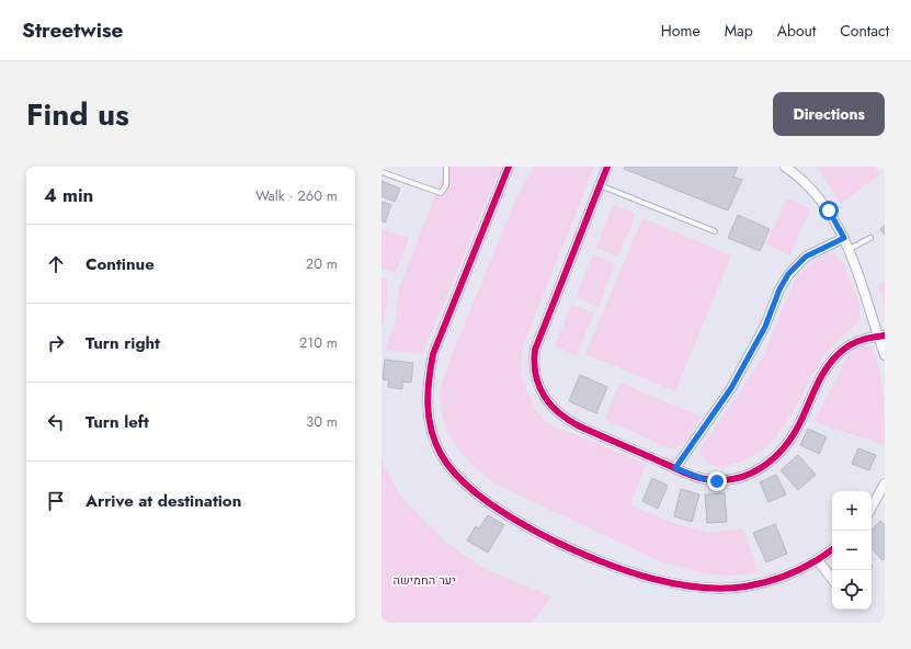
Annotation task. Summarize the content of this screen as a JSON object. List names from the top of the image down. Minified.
{"parks":["יער החמישה"],"page":{"header":"Streetwise","nav":["Home","Map","About","Contact"],"title":"Find us","buttons":"Directions","heading":["4 min","Walk · 260 m"],"list":[["Continue","20 m"],["Turn right","210 m"],["Turn left","30 m"],"Arrive at destination"],"map_buttons":["+","−"]}}
